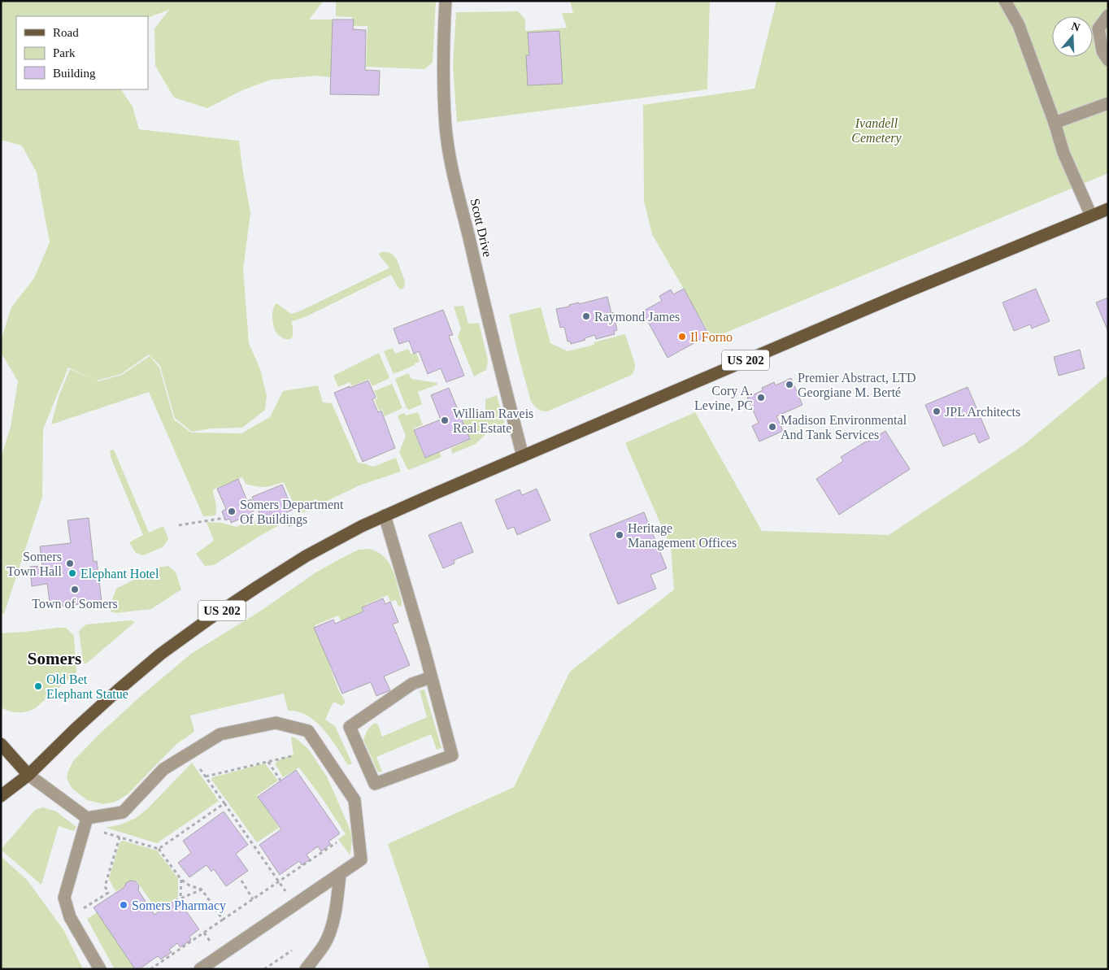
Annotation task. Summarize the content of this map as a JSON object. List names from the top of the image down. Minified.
{"streets":{"main road":["US 202"],"street":["Scott Drive"]},"crossings":[["Scott Drive","US 202"]],"districts":["Somers"],"parks":["Ivandell Cemetery"],"places":["Raymond James","Il Forno","Premier Abstract, LTD Georgiane M. Berté","Cory A. Levine, PC","JPL Architects","William Raveis Real Estate","Madison Environmental And Tank Services","Somers Department Of Buildings","Heritage Management Offices","Somers Town Hall","Elephant Hotel","Town of Somers","Old Bet Elephant Statue","Somers Pharmacy"],"legend":["Road","Park","Building"],"north":"top"}
